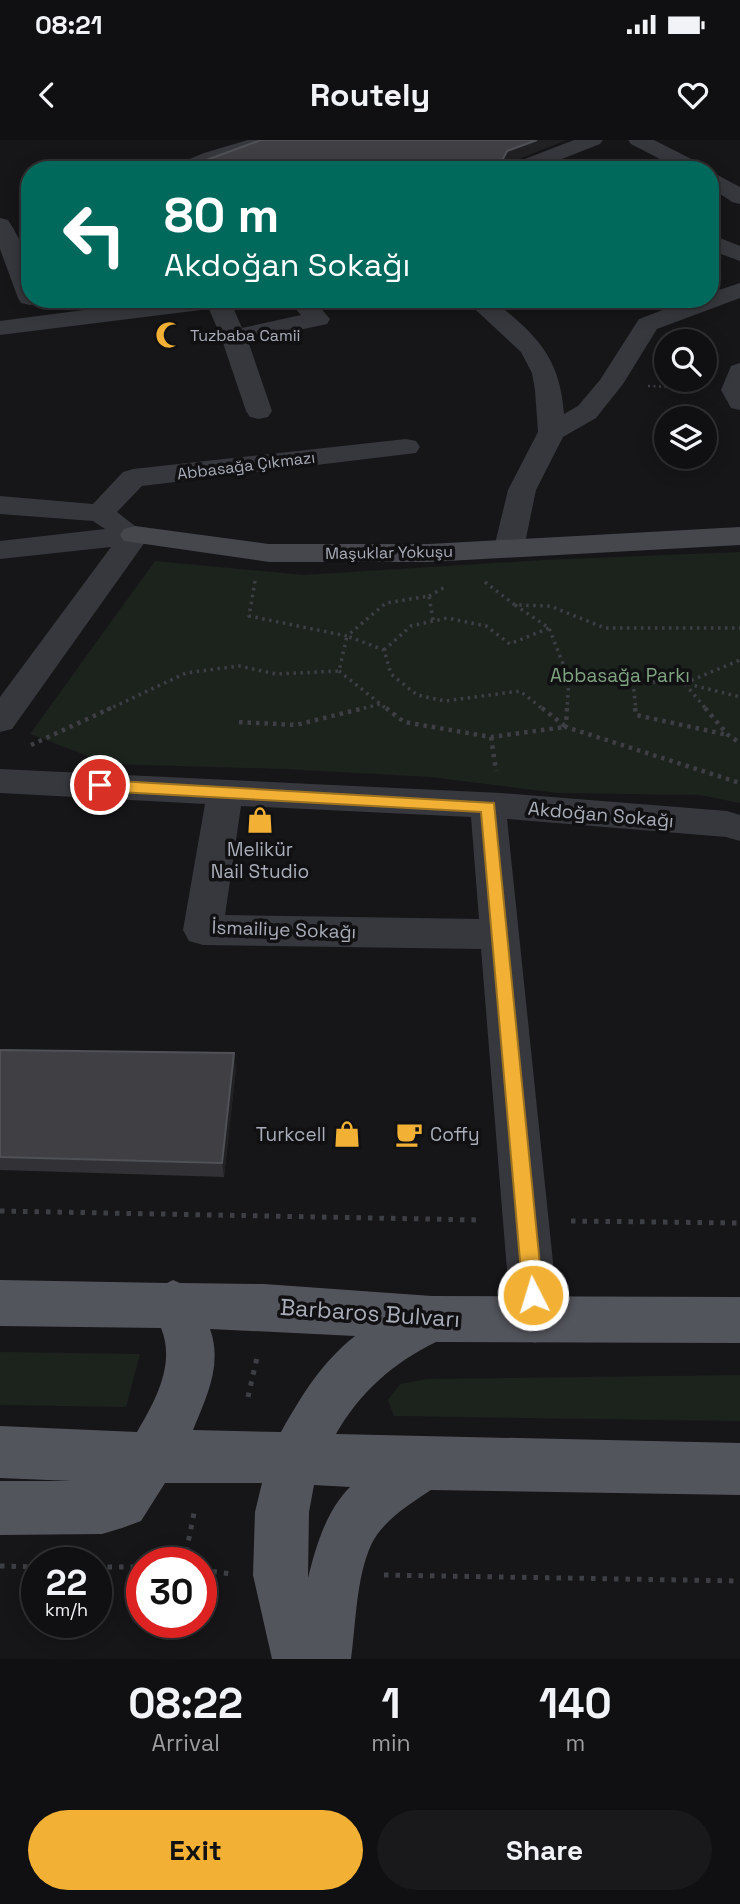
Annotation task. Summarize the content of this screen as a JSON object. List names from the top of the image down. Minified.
{"streets":{"main road":["Barbaros Bulvarı"],"street":["Abbasağa Çıkmazı","Maşuklar Yokuşu","Akdoğan Sokağı","İsmailiye Sokağı"]},"crossings":[["Abbasağa Çıkmazı","Maşuklar Yokuşu"],["Akdoğan Sokağı","İsmailiye Sokağı"]],"parks":["Abbasağa Parkı"],"places":{"mosque":["Tuzbaba Camii"],"shop":["Melikür Nail Studio","Turkcell"],"cafe":["Coffy"]},"page":{"status":"08:21","header":"Routely","turn":["80 m","Akdoğan Sokağı"],"speed":"22 km/h","limit":"30","eta":["08:22","Arrival","1","min","140","m"],"buttons":["Exit","Share"]}}
